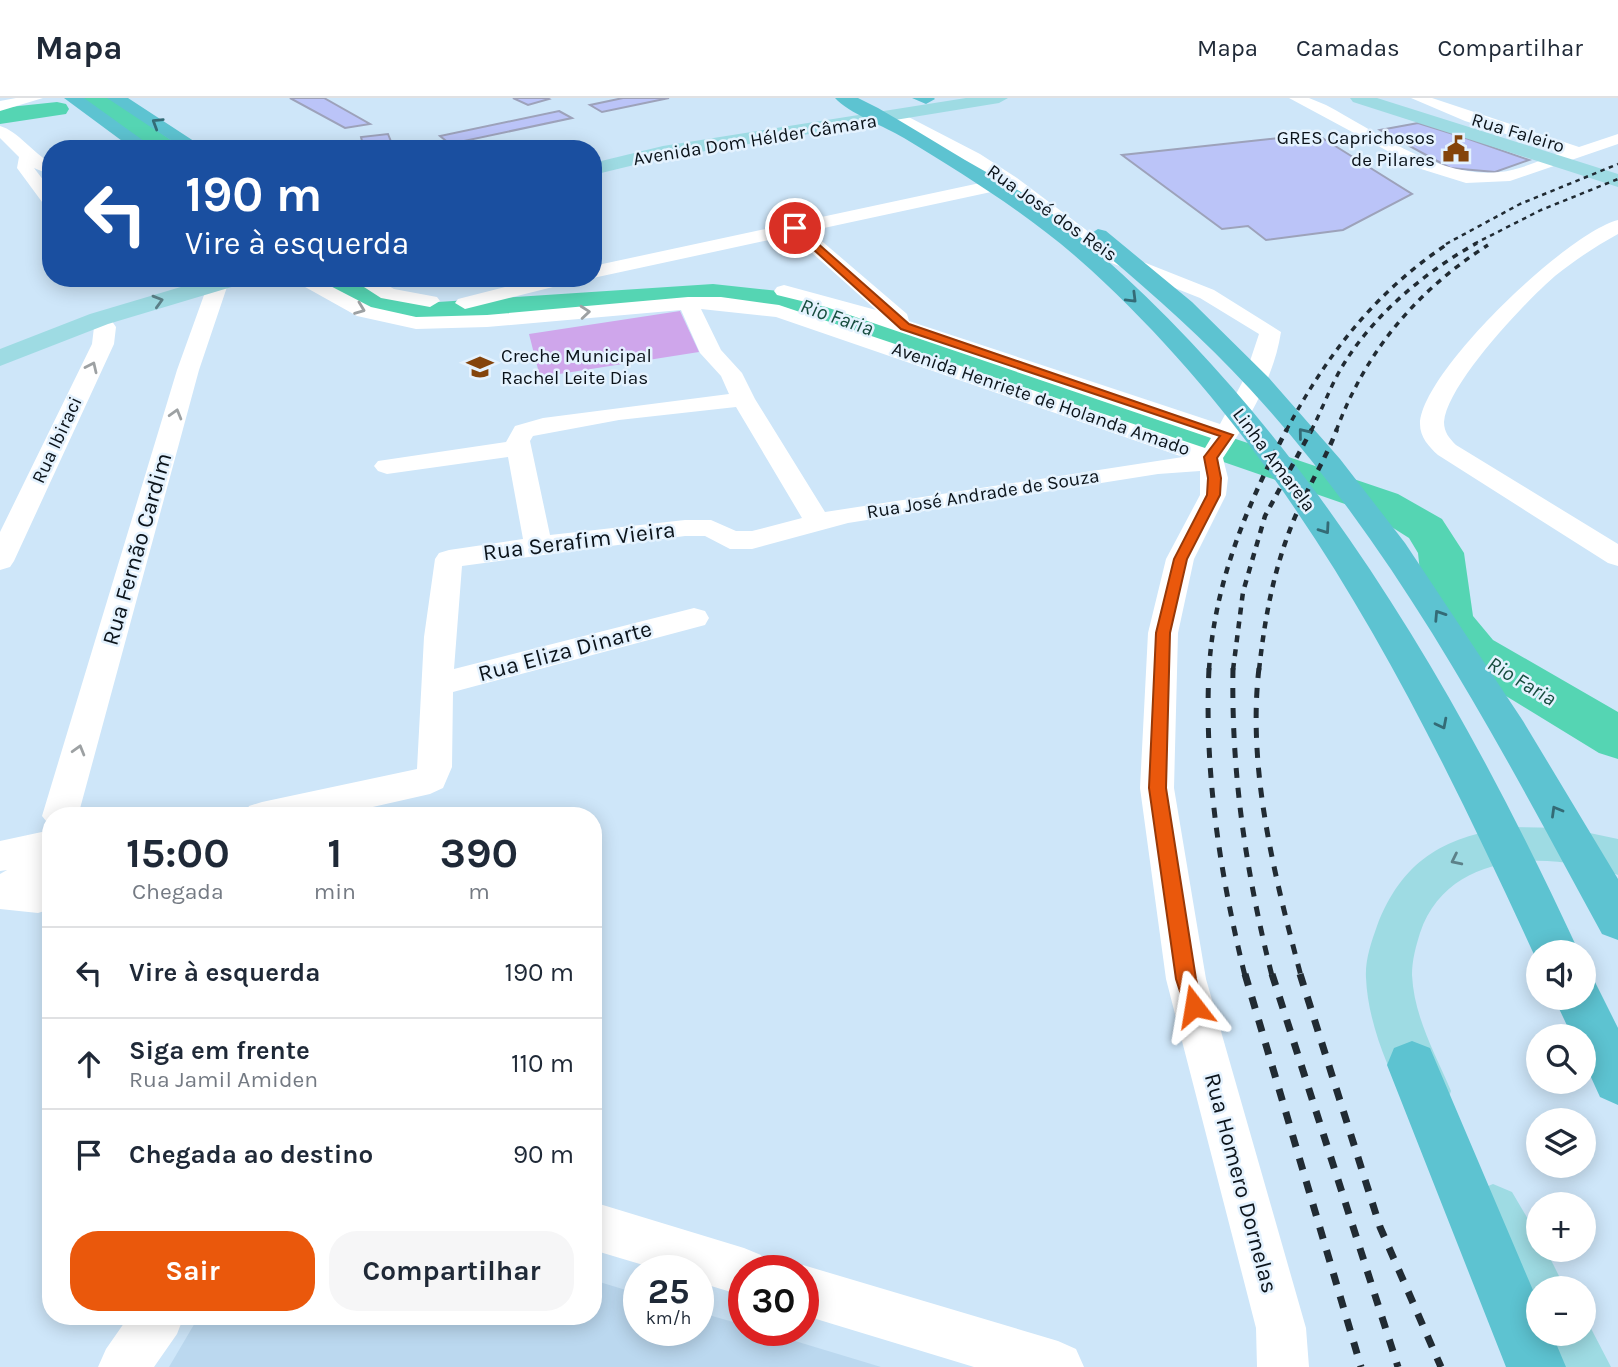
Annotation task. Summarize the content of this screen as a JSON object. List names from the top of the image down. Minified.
{"streets":{"highway":["Linha Amarela"],"main road":["Avenida Dom Hélder Câmara"],"street":["Rua Faleiro","Rua José dos Reis","Avenida Henriete de Holanda Amado","Rua Ibiraci","Rua José Andrade de Souza","Rua Serafim Vieira","Rua Fernão Cardim","Rua Eliza Dinarte","Rua Homero Dornelas"]},"crossings":[["Avenida Dom Hélder Câmara","Rua José dos Reis"],["Avenida Dom Hélder Câmara","Linha Amarela"],["Rua José dos Reis","Avenida Henriete de Holanda Amado"],["Rua José dos Reis","Rua José Andrade de Souza"],["Rua José dos Reis","Rua Homero Dornelas"],["Avenida Henriete de Holanda Amado","Rua José Andrade de Souza"],["Avenida Henriete de Holanda Amado","Rua Homero Dornelas"],["Rua José Andrade de Souza","Rua Serafim Vieira"],["Rua José Andrade de Souza","Rua Homero Dornelas"],["Rua Serafim Vieira","Rua Eliza Dinarte"]],"one_way":["Rua Ibiraci","Rua Fernão Cardim"],"water":["Rio Faria"],"places":{"public building":["GRES Caprichosos de Pilares"],"school or university":["Creche Municipal Rachel Leite Dias"]},"page":{"header":"Mapa","nav":["Mapa","Camadas","Compartilhar"],"turn":["190 m","Vire à esquerda"],"eta":["15:00","Chegada","1","min","390","m"],"list":[{"name":"Vire à esquerda","value":"190 m"},{"name":"Siga em frente","note":"Rua Jamil Amiden","value":"110 m"},{"name":"Chegada ao destino","value":"90 m"}],"map_buttons":["+","−"],"buttons":["Sair","Compartilhar"],"speed":"25 km/h","limit":"30"}}
